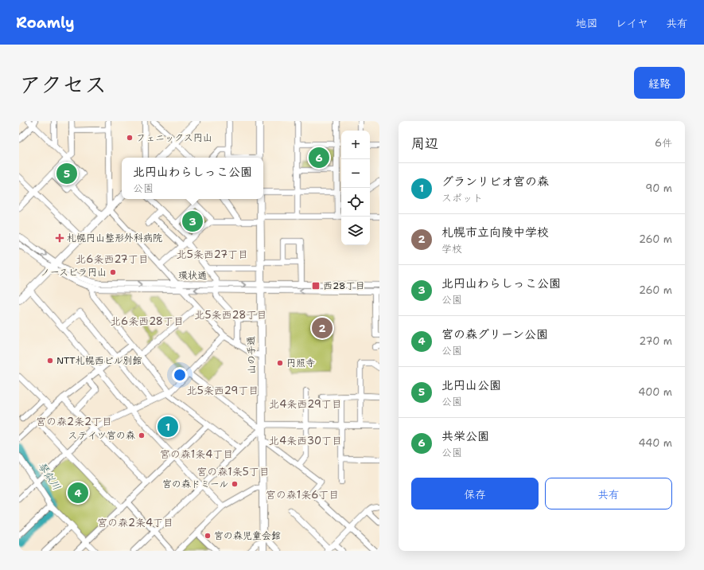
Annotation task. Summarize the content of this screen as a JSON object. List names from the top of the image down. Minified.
{"streets":{"main road":["山の手通"],"street":["環状通"]},"crossings":[["環状通","山の手通"]],"districts":["北5条西27丁目","北6条西27丁目","北5条西28丁目","北6条西28丁目","北5条西29丁目","北4条西29丁目","宮の森2条2丁目","北4条西30丁目","宮の森1条4丁目","宮の森1条5丁目","宮の森1条6丁目","宮の森2条4丁目"],"water":["琴似川"],"places":{"other":["フェニックス円山","ノースビラ円山","NTT札幌西ビル別館","円照寺","ステイツ宮の森","宮の森ドミール","宮の森児童会館"],"health":["札幌円山整形外科病院"],"transit":["西28丁目"]},"page":{"header":"Roamly","nav":["地図","レイヤ","共有"],"title":"アクセス","buttons":["経路",["保存","共有"]],"heading":["周辺","6件"],"map_buttons":["+","−"],"pins":["6","5","3","2","1","4"],"popup":["北円山わらしっこ公園","公園"],"list":[{"mark":"1","name":"グランリビオ宮の森","note":"スポット","value":"90 m"},{"mark":"2","name":"札幌市立向陵中学校","note":"学校","value":"260 m"},{"mark":"3","name":"北円山わらしっこ公園","note":"公園","value":"260 m"},{"mark":"4","name":"宮の森グリーン公園","note":"公園","value":"270 m"},{"mark":"5","name":"北円山公園","note":"公園","value":"400 m"},{"mark":"6","name":"共栄公園","note":"公園","value":"440 m"}]}}
